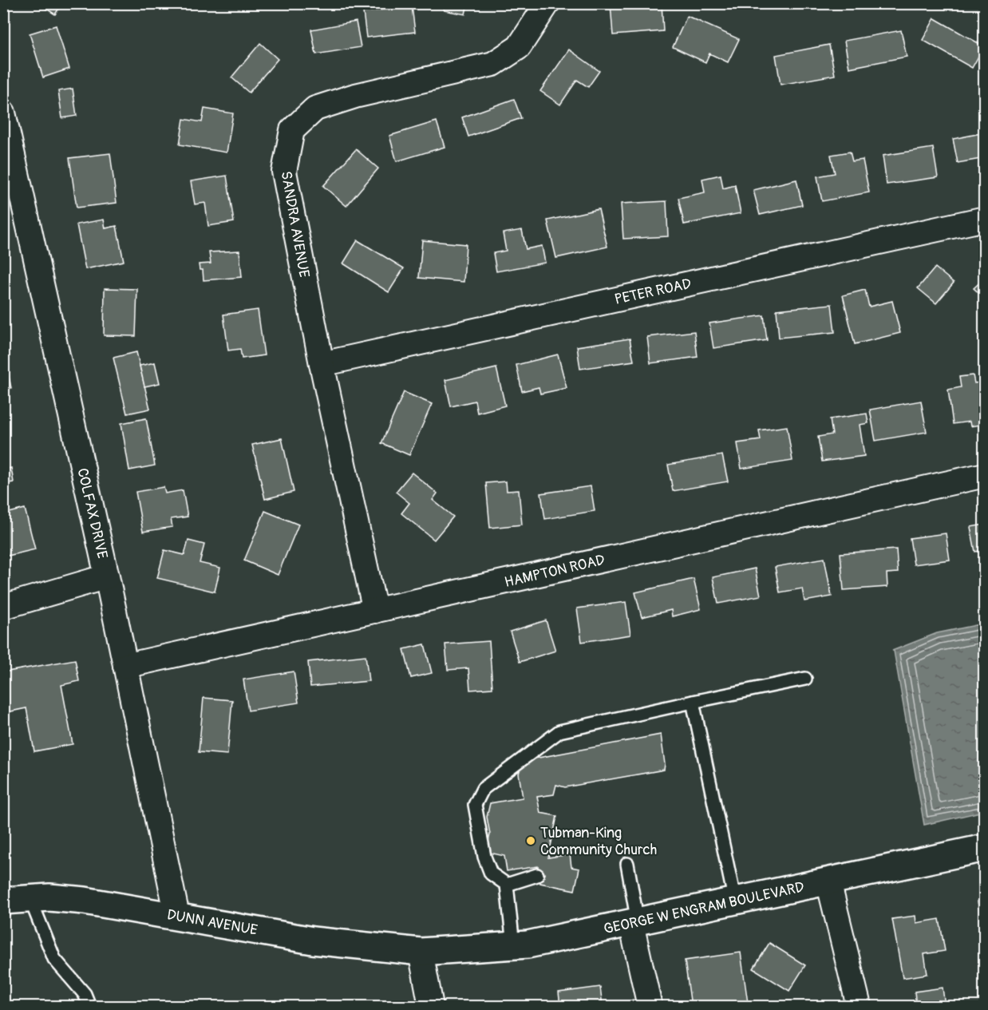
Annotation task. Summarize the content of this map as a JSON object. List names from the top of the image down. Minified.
{"streets":{"main road":["GEORGE W ENGRAM BOULEVARD","DUNN AVENUE"],"street":["SANDRA AVENUE","PETER ROAD","COLFAX DRIVE","HAMPTON ROAD"]},"crossings":[["SANDRA AVENUE","PETER ROAD"],["SANDRA AVENUE","HAMPTON ROAD"],["COLFAX DRIVE","HAMPTON ROAD"],["COLFAX DRIVE","DUNN AVENUE"],["GEORGE W ENGRAM BOULEVARD","DUNN AVENUE"]],"places":["Tubman-King Community Church"]}
